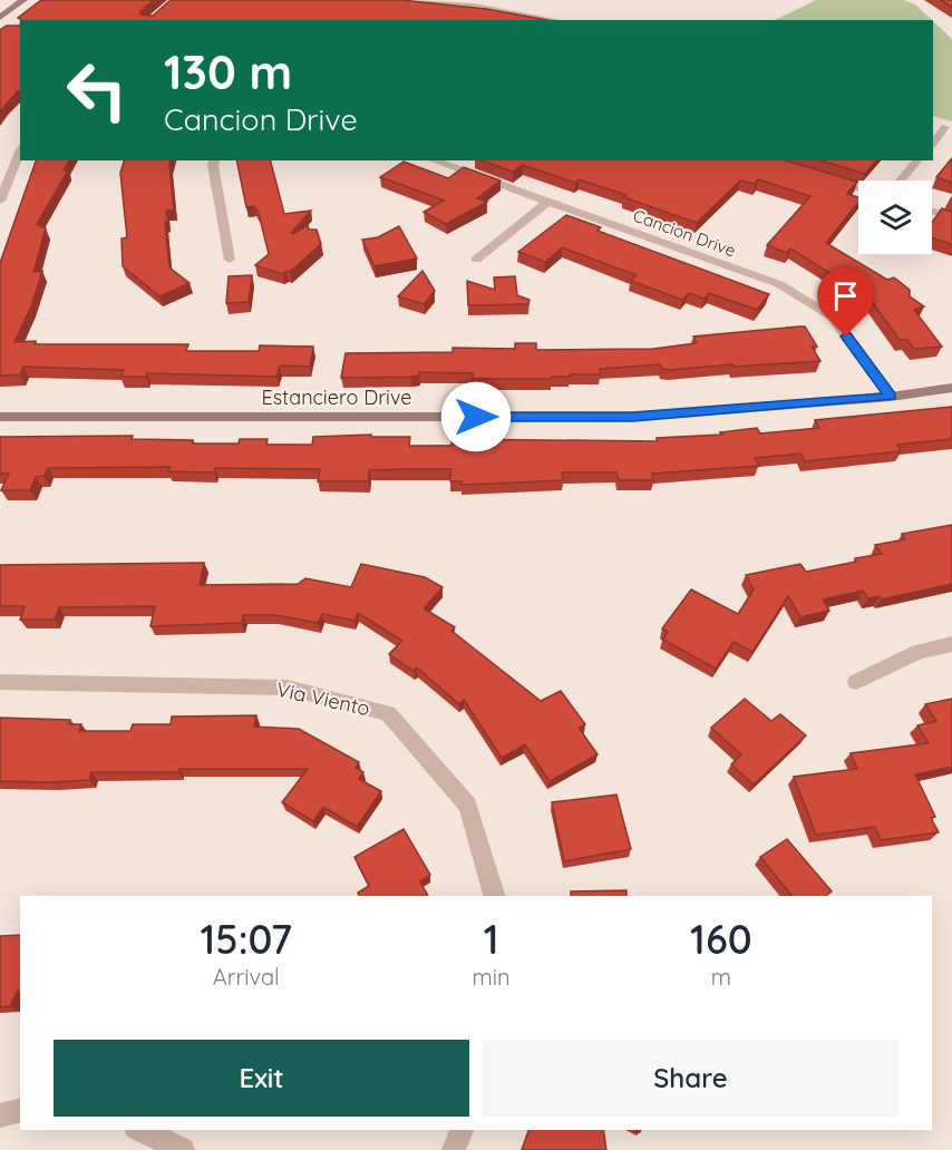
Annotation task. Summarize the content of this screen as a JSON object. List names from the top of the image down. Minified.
{"streets":{"street":["Cancion Drive","Estanciero Drive","Via Viento"]},"crossings":[["Cancion Drive","Estanciero Drive"]],"page":{"turn":["130 m","Cancion Drive"],"eta":["15:07","Arrival","1","min","160","m"],"buttons":["Exit","Share"]}}
